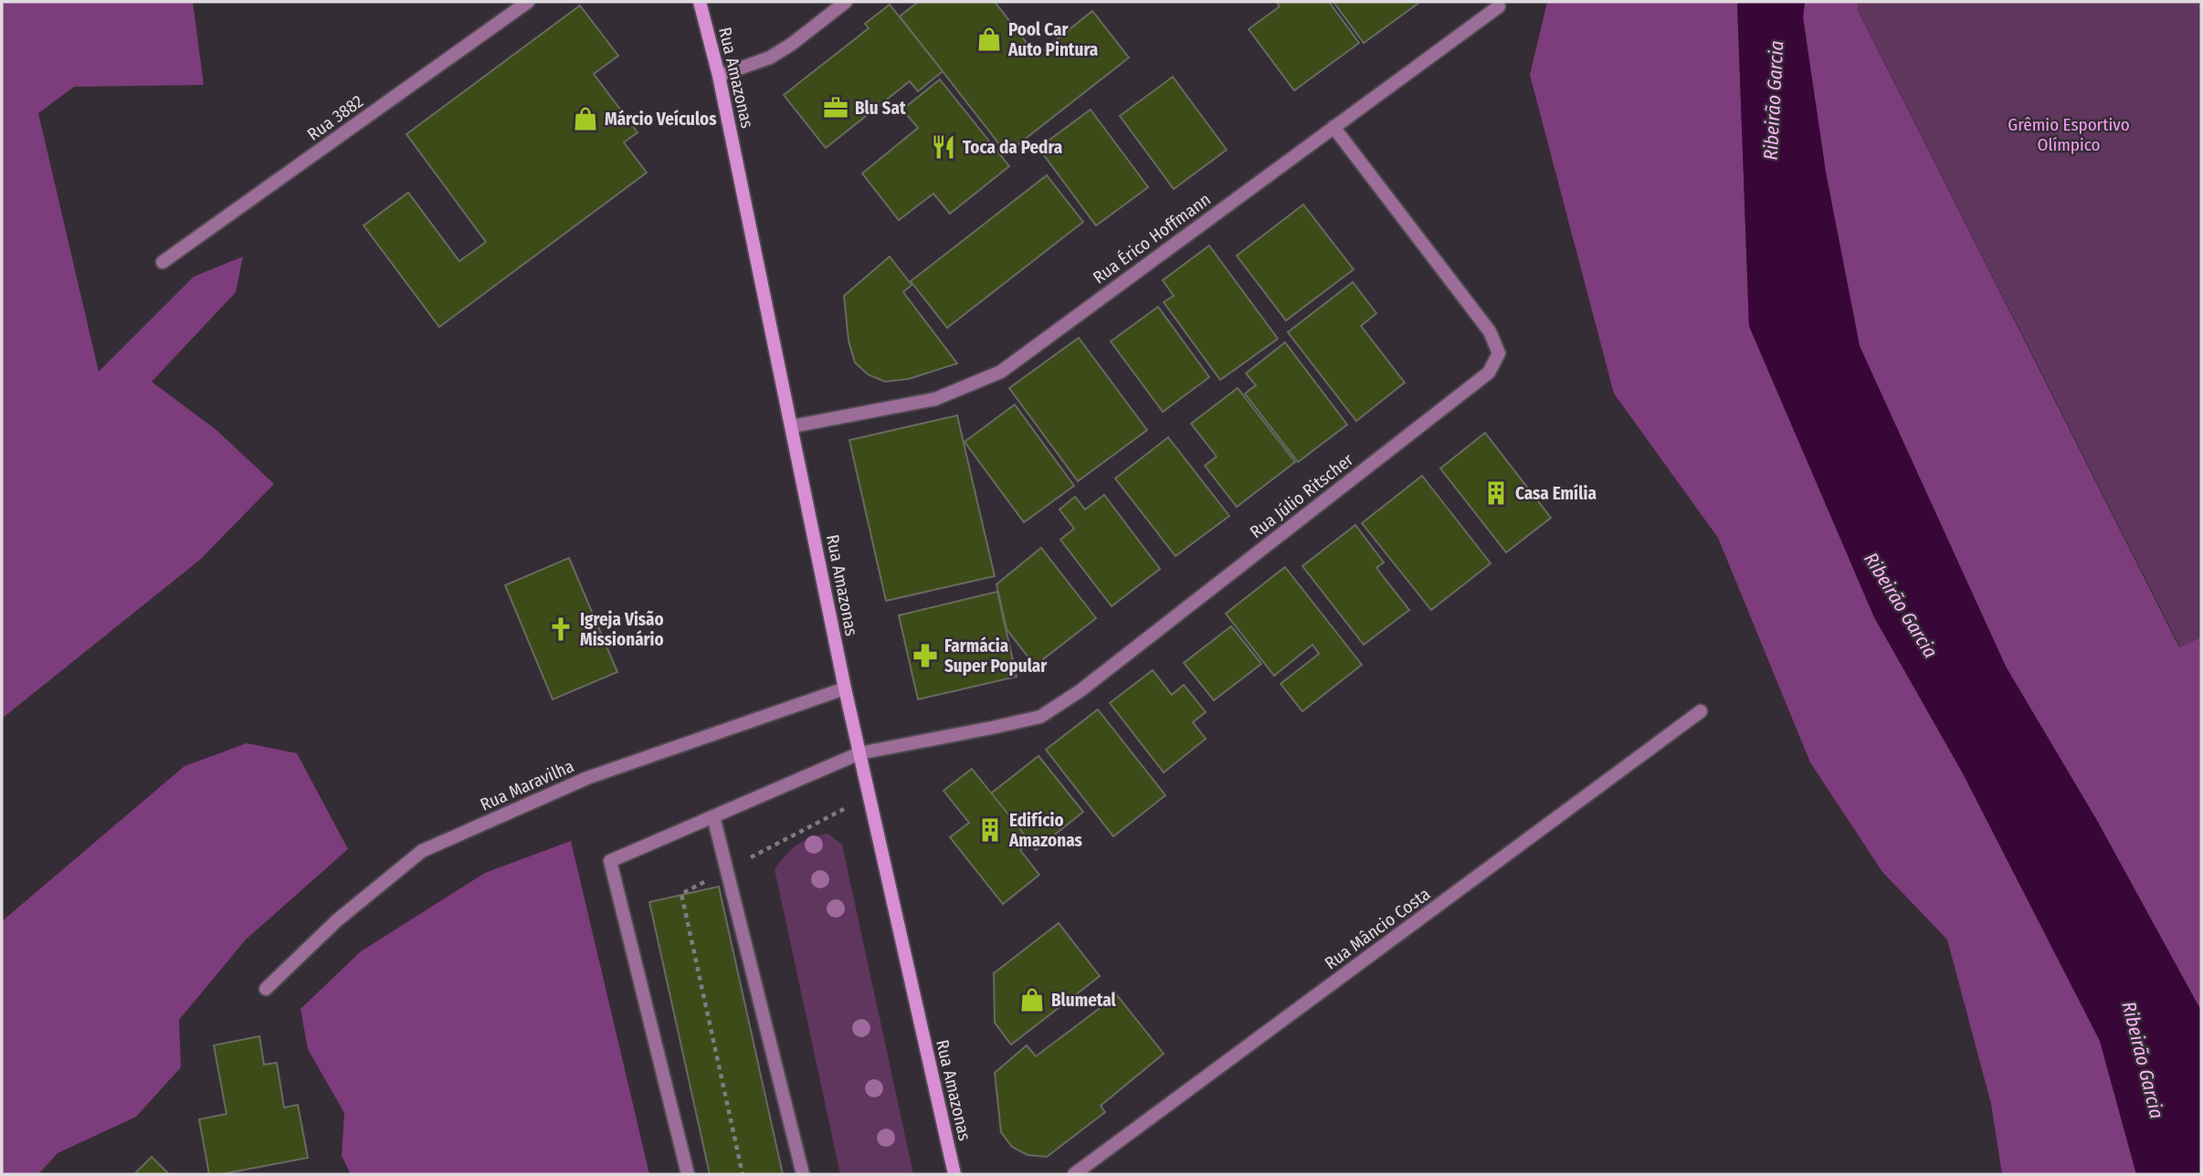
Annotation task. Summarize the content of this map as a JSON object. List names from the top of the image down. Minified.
{"streets":{"main road":["Rua Amazonas"],"street":["Rua 3882","Rua Érico Hoffmann","Rua Júlio Ritscher","Rua Maravilha","Rua Mâncio Costa"]},"crossings":[["Rua Amazonas","Rua Érico Hoffmann"],["Rua Amazonas","Rua Júlio Ritscher"],["Rua Amazonas","Rua Maravilha"],["Rua Érico Hoffmann","Rua Júlio Ritscher"]],"water":["Ribeirão Garcia"],"parks":["Grêmio Esportivo Olímpico"],"places":{"shop":["Pool Car Auto Pintura","Márcio Veículos","Blumetal"],"office":["Blu Sat"],"restaurant":["Toca da Pedra"],"building":["Casa Emília","Edifício Amazonas"],"church":["Igreja Visão Missionário"],"pharmacy":["Farmácia Super Popular"]}}
